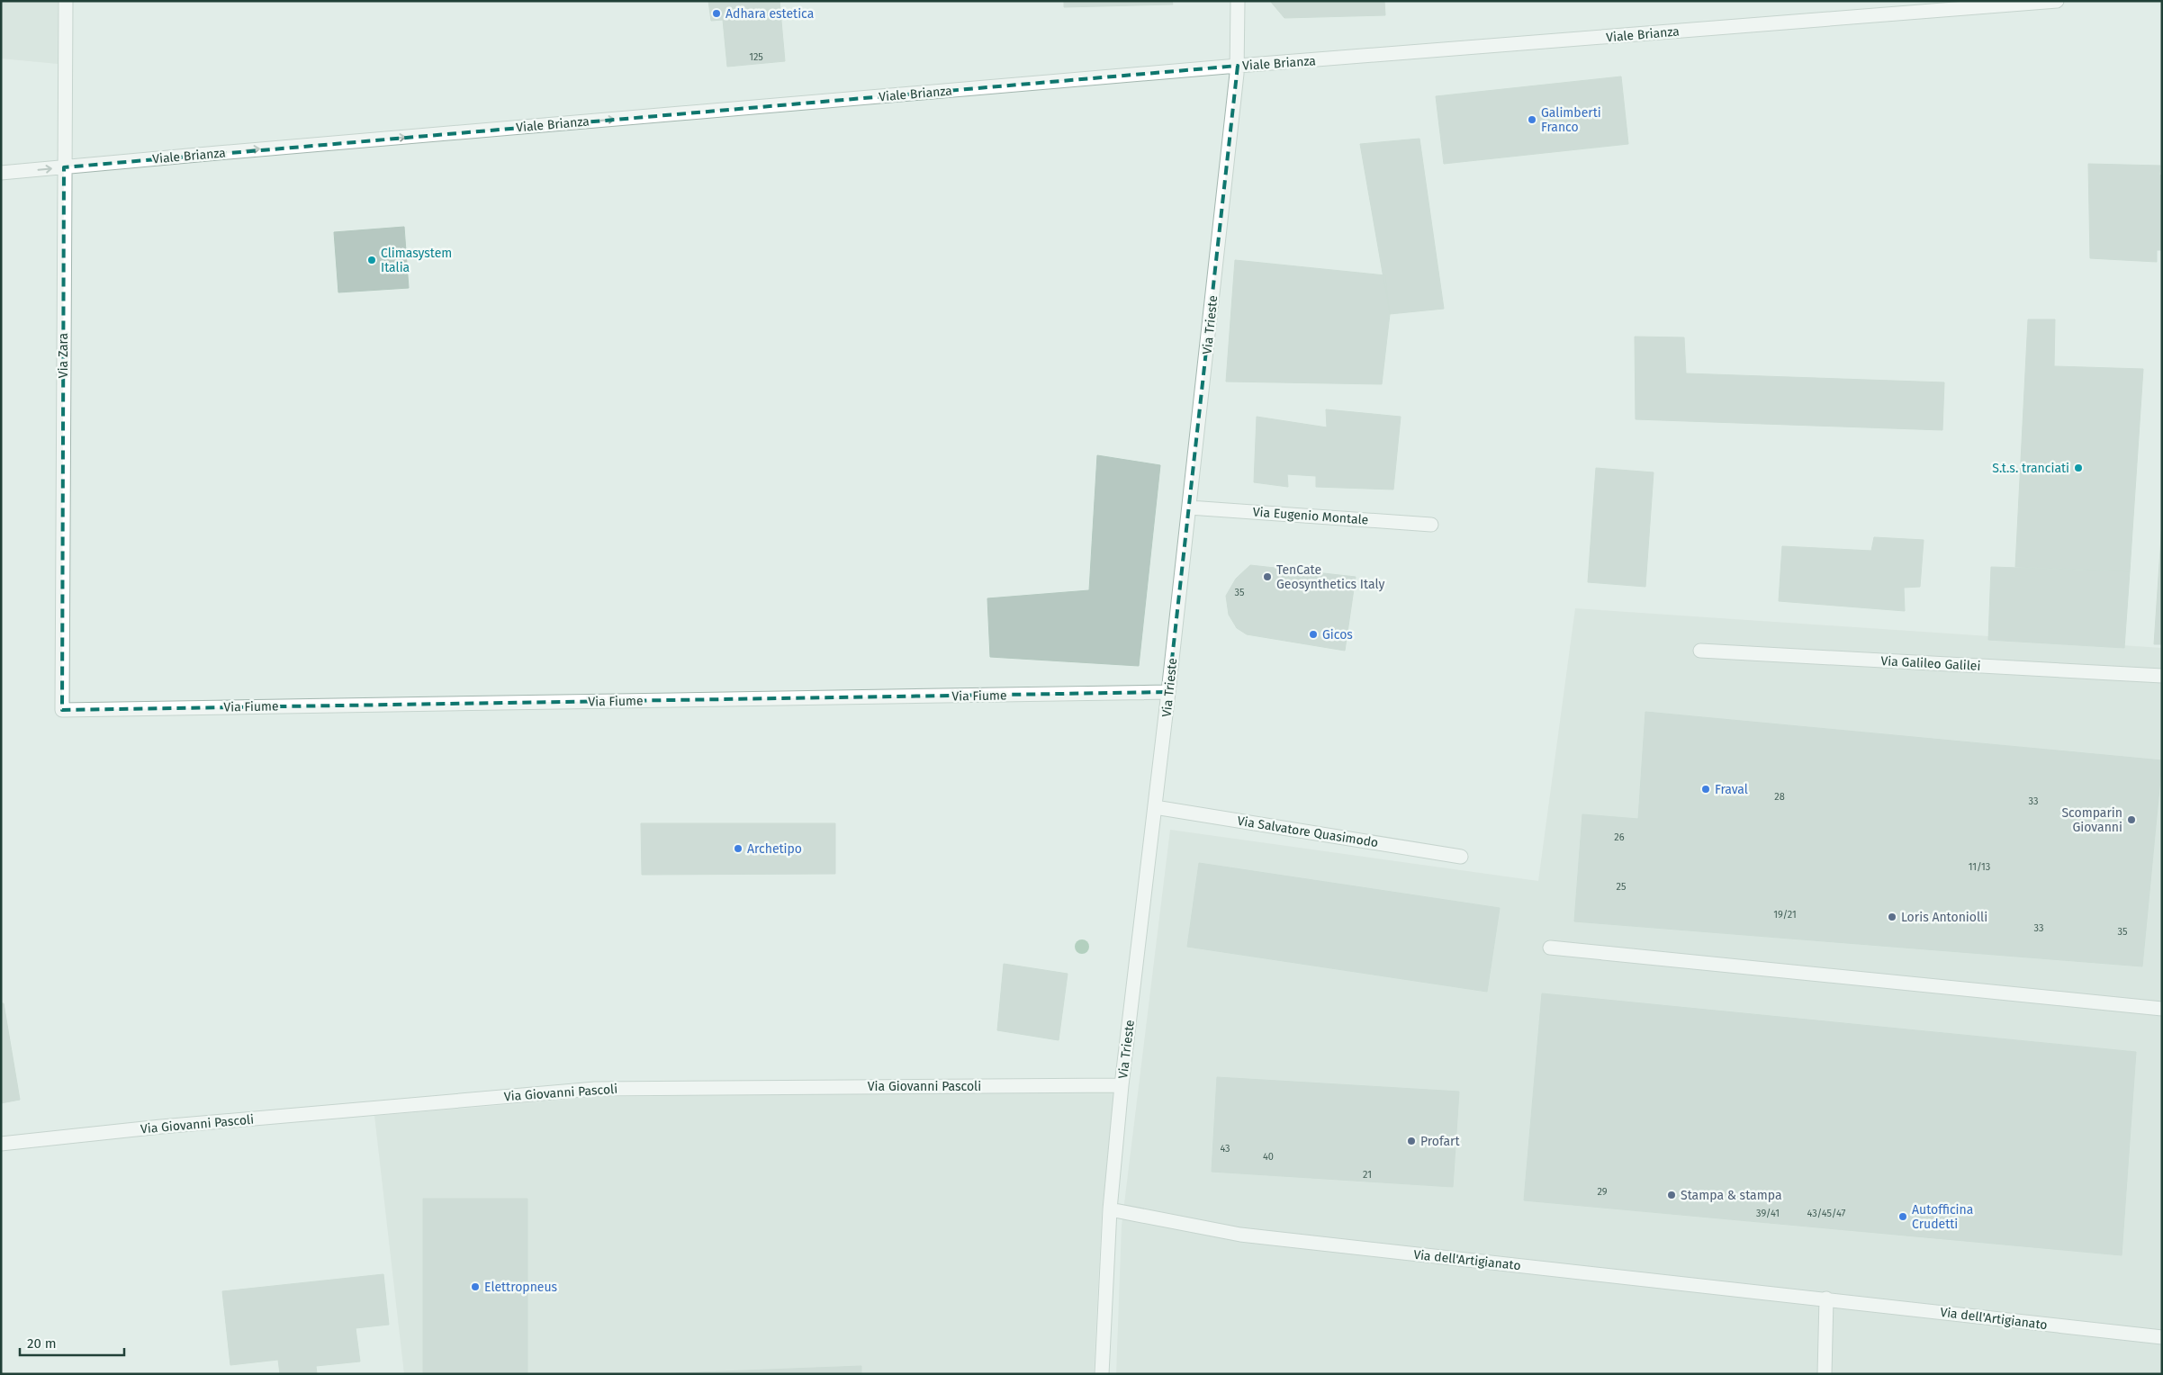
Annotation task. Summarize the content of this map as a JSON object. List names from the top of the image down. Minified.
{"streets":{"street":["Viale Brianza","Via Trieste","Via Zara","Via Eugenio Montale","Via Galileo Galilei","Via Fiume","Via Salvatore Quasimodo","Via Giovanni Pascoli","Via dell'Artigianato"]},"crossings":[["Viale Brianza","Via Trieste"],["Viale Brianza","Via Zara"],["Via Trieste","Via Eugenio Montale"],["Via Trieste","Via Fiume"],["Via Trieste","Via Salvatore Quasimodo"],["Via Trieste","Via Giovanni Pascoli"],["Via Trieste","Via dell'Artigianato"],["Via Zara","Via Fiume"]],"one_way":["Viale Brianza"],"places":["Adhara estetica","Galimberti Franco","Climasystem Italia","S.t.s. tranciati","TenCate Geosynthetics Italy","Gicos","Fraval","Scomparin Giovanni","Archetipo","Loris Antoniolli","Profart","Stampa & stampa","Autofficina Crudetti","Elettropneus"],"house_numbers":["125","35","28","33","26","11/13","25","19/21","33","35","43","40","21","29","39/41","43/45/47"],"scale_bar":"20 m"}
